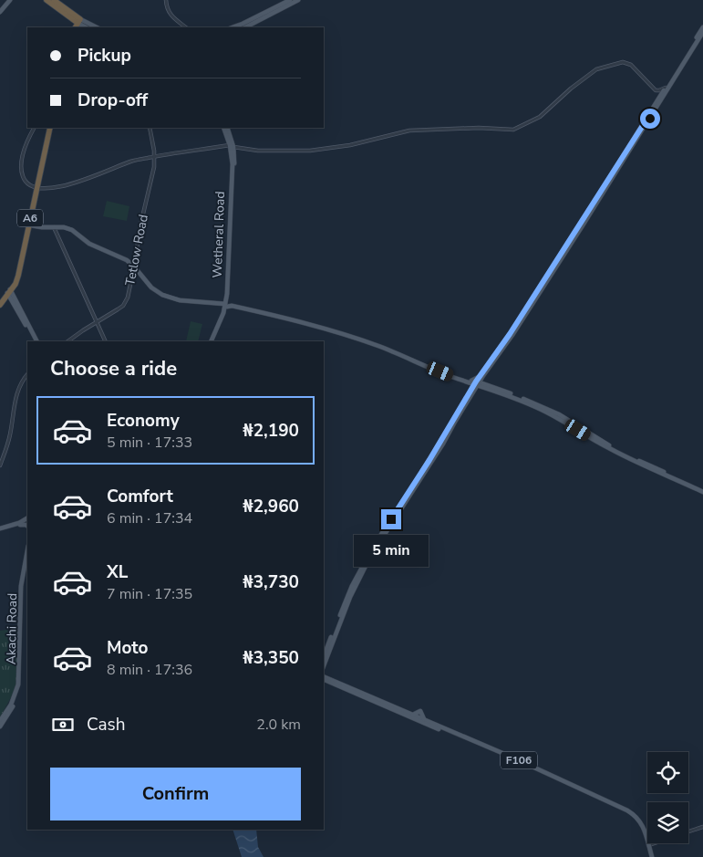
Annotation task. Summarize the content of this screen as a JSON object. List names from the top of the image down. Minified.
{"streets":{"highway":["A6"],"main road":["Wetheral Road","Akachi Road","F106"],"street":["Tetlow Road"]},"page":{"banner":["Pickup","Drop-off"],"heading":"Choose a ride","list":[{"name":"Economy","note":"5 min · 17:33","value":"₦2,190"},{"name":"Comfort","note":"6 min · 17:34","value":"₦2,960"},{"name":"XL","note":"7 min · 17:35","value":"₦3,730"},{"name":"Moto","note":"8 min · 17:36","value":"₦3,350"}],"bubble":"5 min","pay":["Cash","2.0 km"],"buttons":"Confirm"}}
